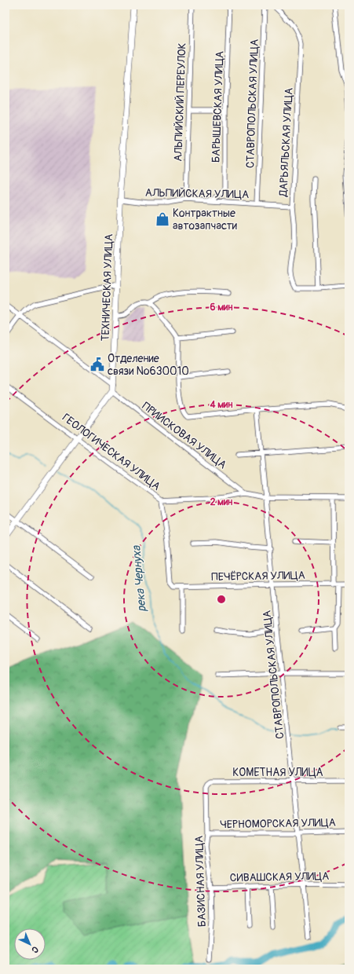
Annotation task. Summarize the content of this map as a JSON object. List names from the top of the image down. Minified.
{"streets":{"street":["АЛЬПИЙСКИЙ ПЕРЕУЛОК","СТАВРОПОЛЬСКАЯ УЛИЦА","БАРЫШЕВСКАЯ УЛИЦА","ДАРЬЯЛЬСКАЯ УЛИЦА","АЛЬПИЙСКАЯ УЛИЦА","ТЕХНИЧЕСКАЯ УЛИЦА","ПРИИСКОВАЯ УЛИЦА","ГЕОЛОГИЧЕСКАЯ УЛИЦА","ПЕЧЁРСКАЯ УЛИЦА","КОМЕТНАЯ УЛИЦА","ЧЕРНОМОРСКАЯ УЛИЦА","СИВАШСКАЯ УЛИЦА","БАЗИСНАЯ УЛИЦА"]},"crossings":[["АЛЬПИЙСКИЙ ПЕРЕУЛОК","АЛЬПИЙСКАЯ УЛИЦА"],["СТАВРОПОЛЬСКАЯ УЛИЦА","АЛЬПИЙСКАЯ УЛИЦА"],["СТАВРОПОЛЬСКАЯ УЛИЦА","ГЕОЛОГИЧЕСКАЯ УЛИЦА"],["СТАВРОПОЛЬСКАЯ УЛИЦА","ПЕЧЁРСКАЯ УЛИЦА"],["СТАВРОПОЛЬСКАЯ УЛИЦА","КОМЕТНАЯ УЛИЦА"],["СТАВРОПОЛЬСКАЯ УЛИЦА","ЧЕРНОМОРСКАЯ УЛИЦА"],["СТАВРОПОЛЬСКАЯ УЛИЦА","СИВАШСКАЯ УЛИЦА"],["БАРЫШЕВСКАЯ УЛИЦА","АЛЬПИЙСКАЯ УЛИЦА"],["ДАРЬЯЛЬСКАЯ УЛИЦА","АЛЬПИЙСКАЯ УЛИЦА"],["АЛЬПИЙСКАЯ УЛИЦА","ТЕХНИЧЕСКАЯ УЛИЦА"],["ТЕХНИЧЕСКАЯ УЛИЦА","ПРИИСКОВАЯ УЛИЦА"],["ТЕХНИЧЕСКАЯ УЛИЦА","ГЕОЛОГИЧЕСКАЯ УЛИЦА"],["ПРИИСКОВАЯ УЛИЦА","ГЕОЛОГИЧЕСКАЯ УЛИЦА"],["ГЕОЛОГИЧЕСКАЯ УЛИЦА","ПЕЧЁРСКАЯ УЛИЦА"],["КОМЕТНАЯ УЛИЦА","БАЗИСНАЯ УЛИЦА"],["ЧЕРНОМОРСКАЯ УЛИЦА","БАЗИСНАЯ УЛИЦА"],["СИВАШСКАЯ УЛИЦА","БАЗИСНАЯ УЛИЦА"]],"water":["река Чернуха"],"places":{"shop":["Контрактные автозапчасти"],"public building":["Отделение связи №630010"]},"north":"bottom right","rings":["6 мин","4 мин","2 мин"]}
